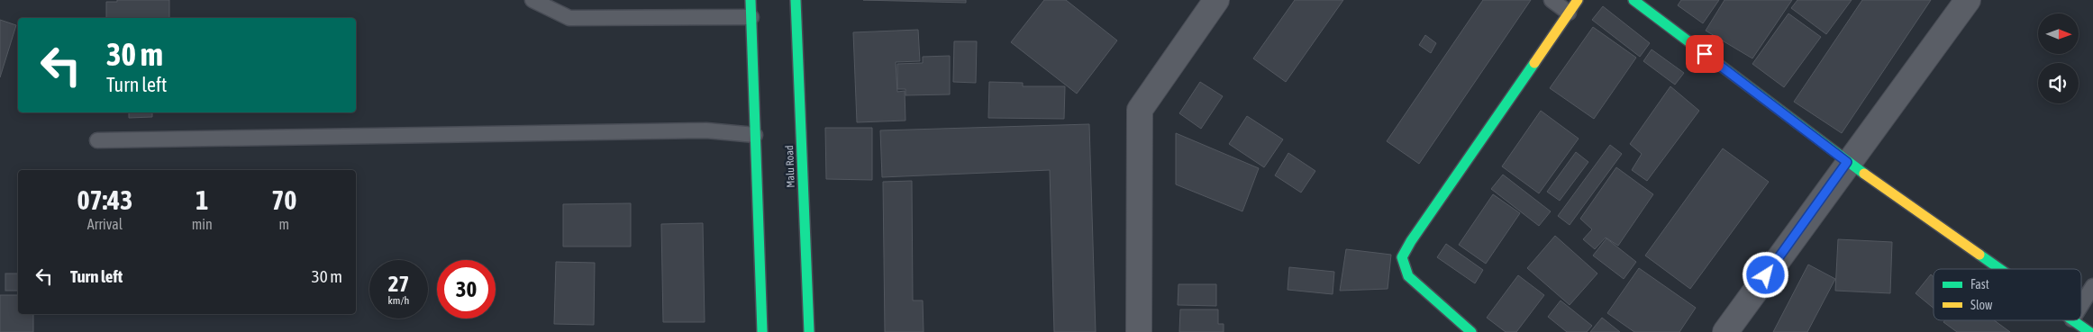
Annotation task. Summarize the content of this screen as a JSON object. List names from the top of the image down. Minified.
{"streets":{"street":["Malu Road"]},"legend":["Fast","Slow"],"north":"right","page":{"turn":["30 m","Turn left"],"eta":["07:43","Arrival","1","min","70","m"],"list":[{"name":"Turn left","value":"30 m"}],"speed":"27 km/h","limit":"30"}}
